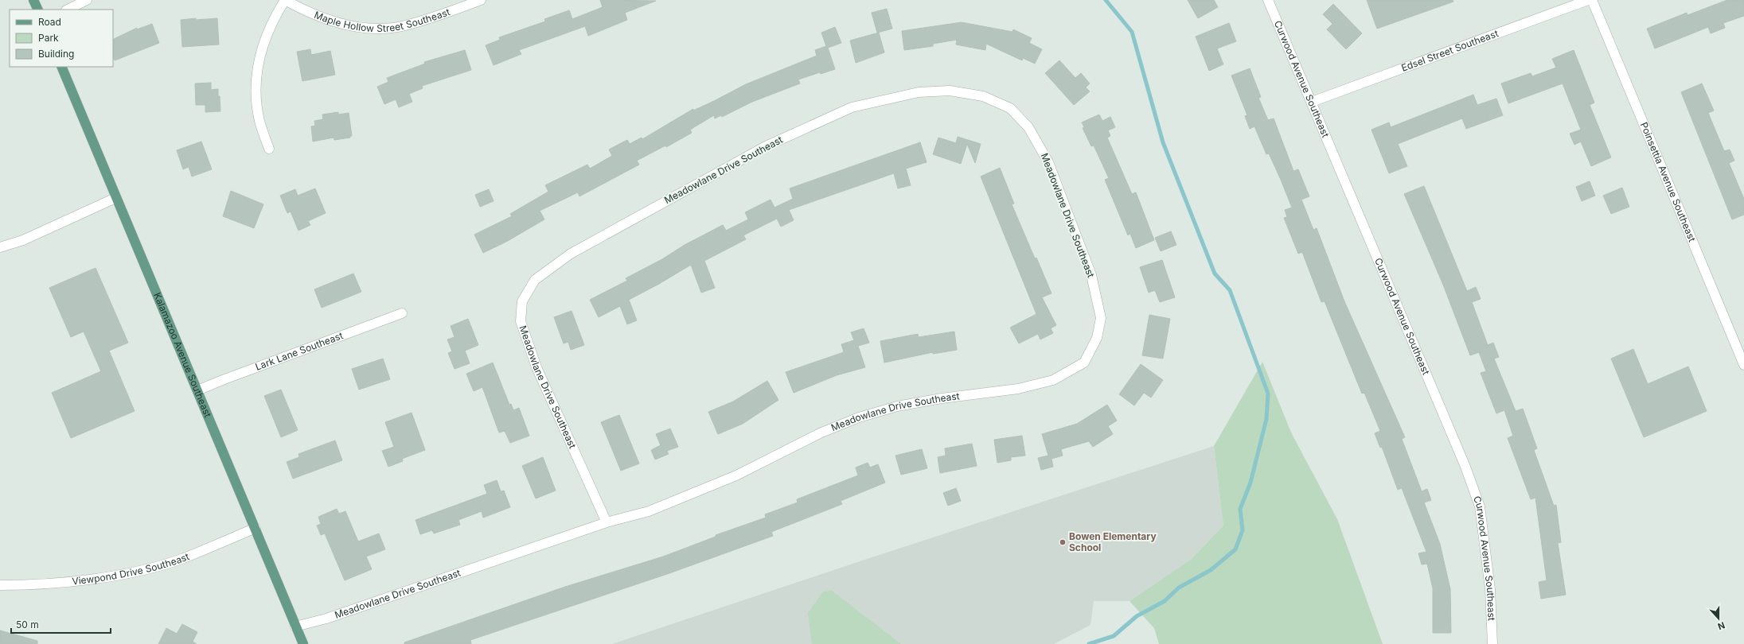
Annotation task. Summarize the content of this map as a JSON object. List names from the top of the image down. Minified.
{"streets":{"main road":["Kalamazoo Avenue Southeast"],"street":["Maple Hollow Street Southeast","Edsel Street Southeast","Curwood Avenue Southeast","Meadowlane Drive Southeast","Poinsettia Avenue Southeast","Lark Lane Southeast","Viewpond Drive Southeast"]},"crossings":[["Edsel Street Southeast","Curwood Avenue Southeast"],["Meadowlane Drive Southeast","Kalamazoo Avenue Southeast"],["Lark Lane Southeast","Kalamazoo Avenue Southeast"],["Kalamazoo Avenue Southeast","Viewpond Drive Southeast"]],"places":["Bowen Elementary School"],"legend":["Road","Park","Building"],"scale_bar":"50 m","north":"bottom"}
